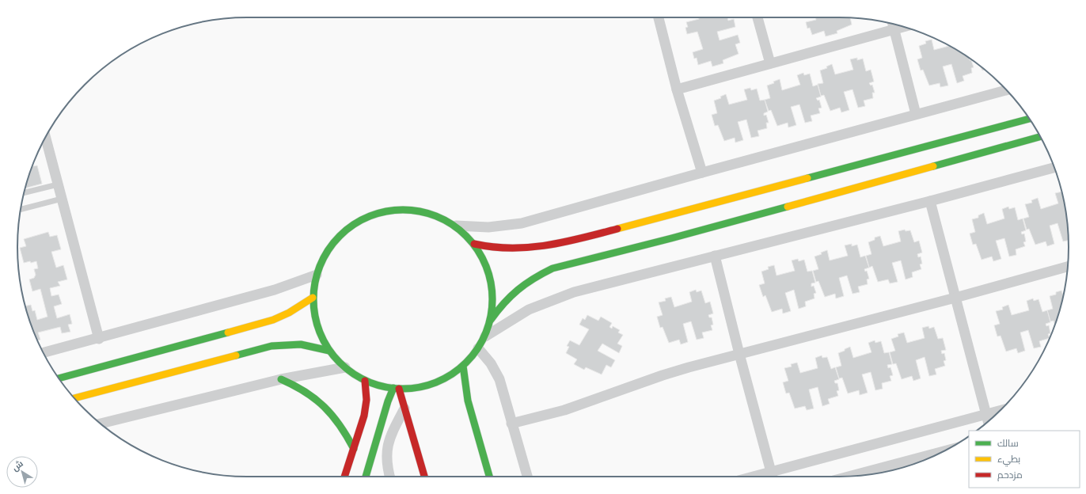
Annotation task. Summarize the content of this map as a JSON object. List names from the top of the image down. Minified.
{"legend":["سالك","بطيء","مزدحم"],"north":"top left"}
